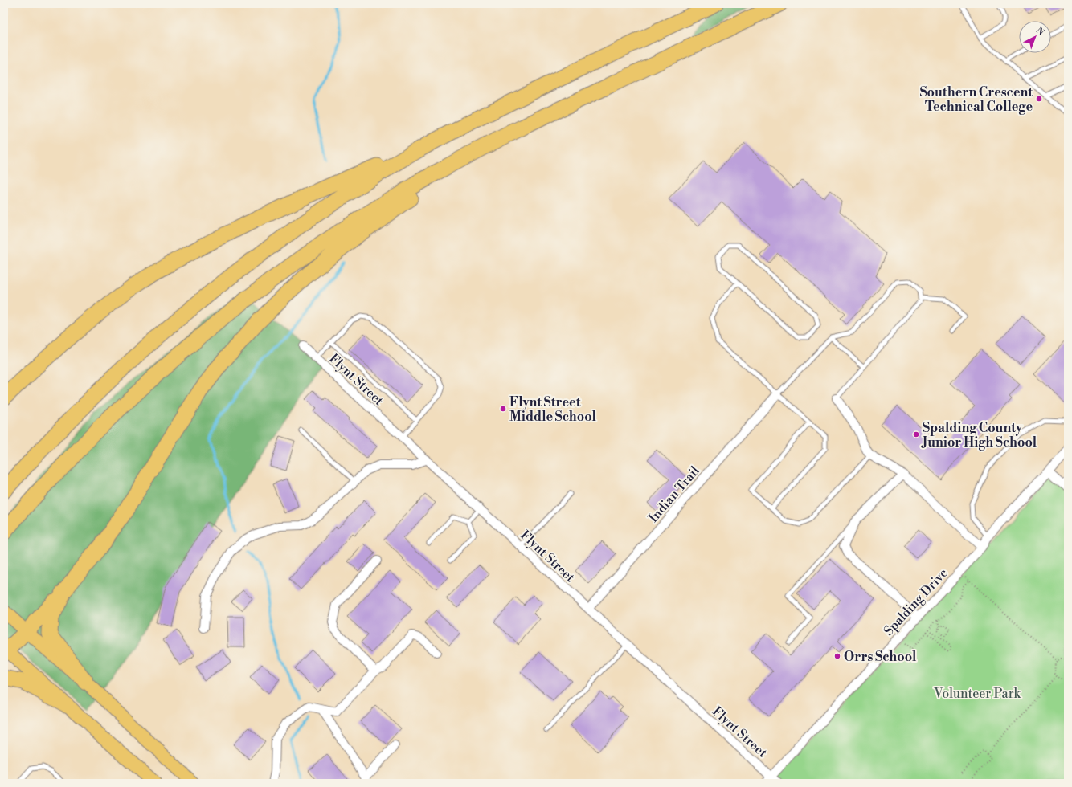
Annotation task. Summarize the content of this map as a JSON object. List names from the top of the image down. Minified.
{"streets":{"street":["Flynt Street","Indian Trail","Spalding Drive"]},"crossings":[["Flynt Street","Indian Trail"],["Flynt Street","Spalding Drive"]],"parks":["Volunteer Park"],"places":["Southern Crescent Technical College","Flynt Street Middle School","Spalding County Junior High School","Orrs School"],"north":"top right"}
